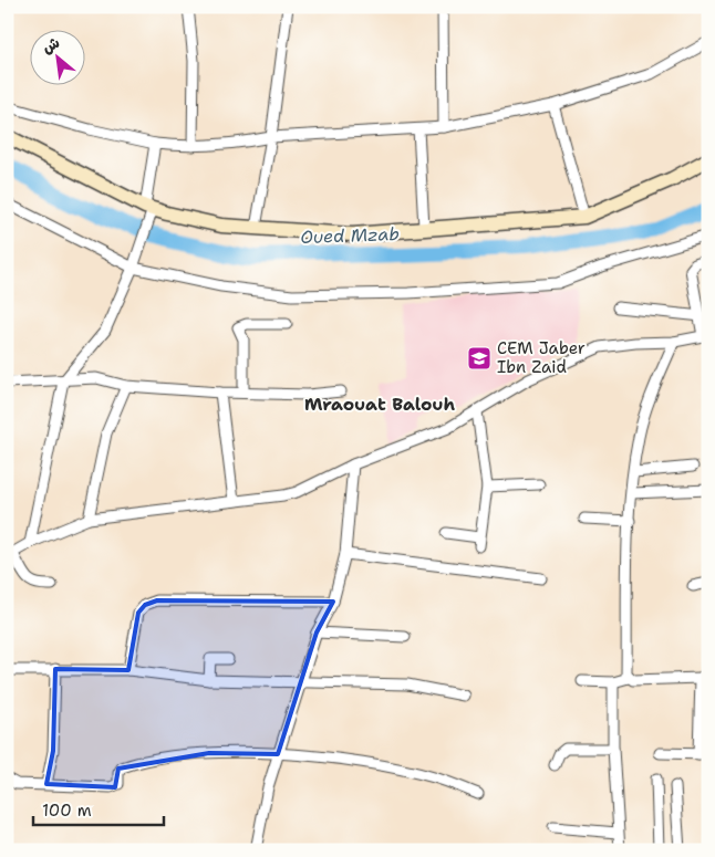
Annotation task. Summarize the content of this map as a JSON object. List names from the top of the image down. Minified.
{"districts":["Mraouat Balouh"],"water":["Oued Mzab"],"places":{"school or university":["CEM Jaber Ibn Zaid"]},"scale_bar":"100 m","north":"top left"}
